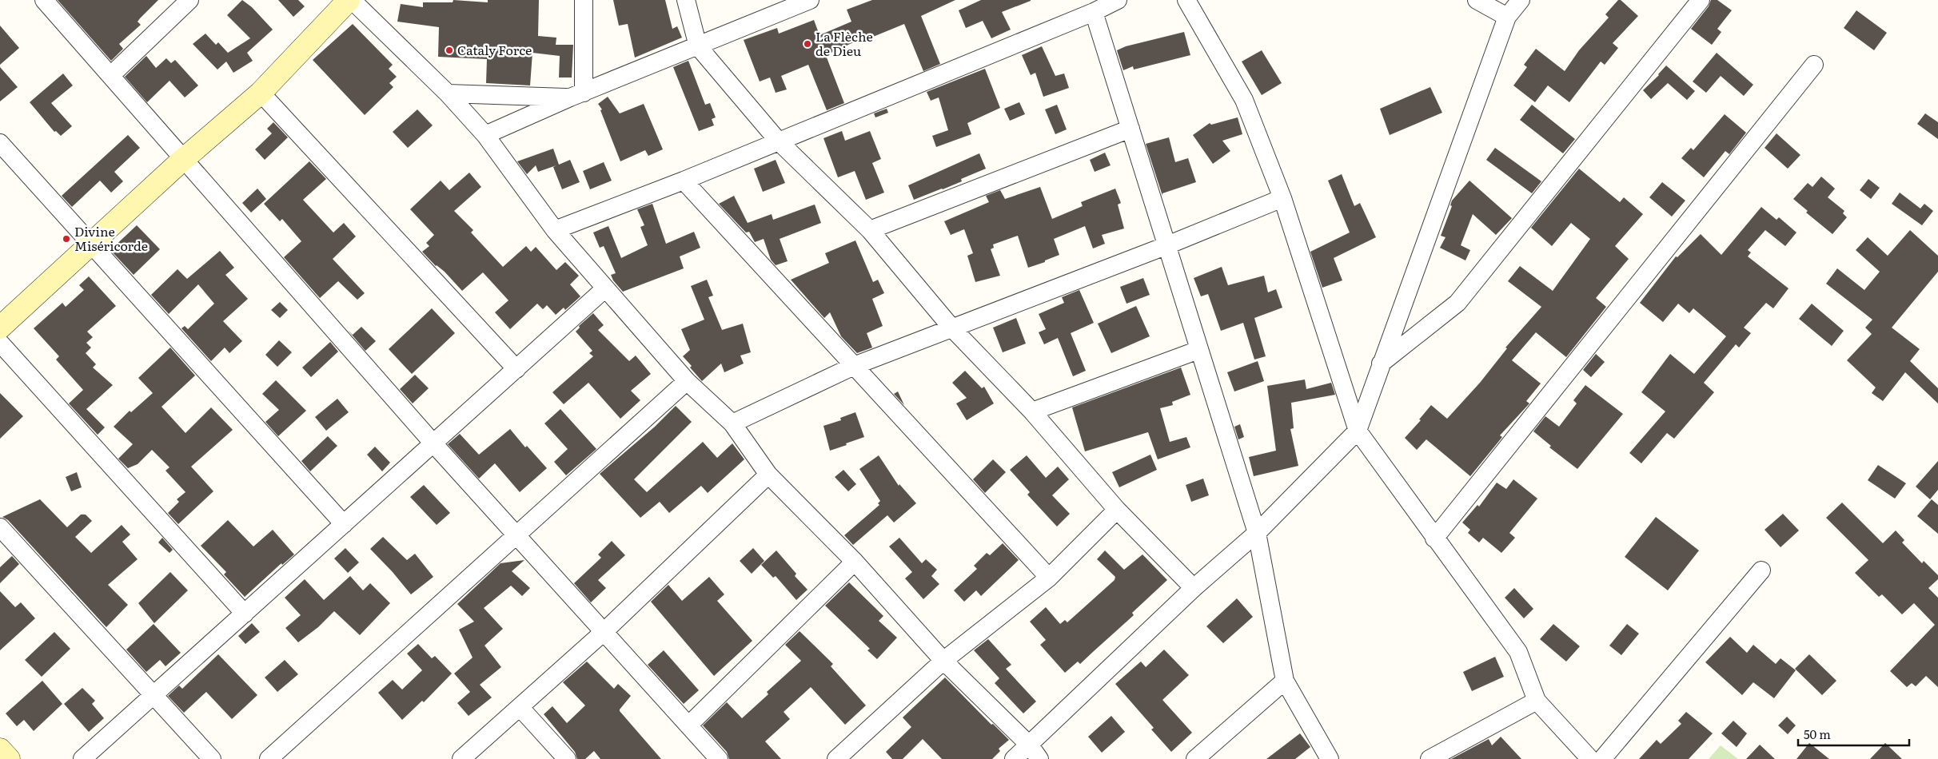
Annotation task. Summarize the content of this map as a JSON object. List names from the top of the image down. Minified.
{"places":["La Flèche de Dieu","Cataly Force","Divine Miséricorde"],"scale_bar":"50 m"}
